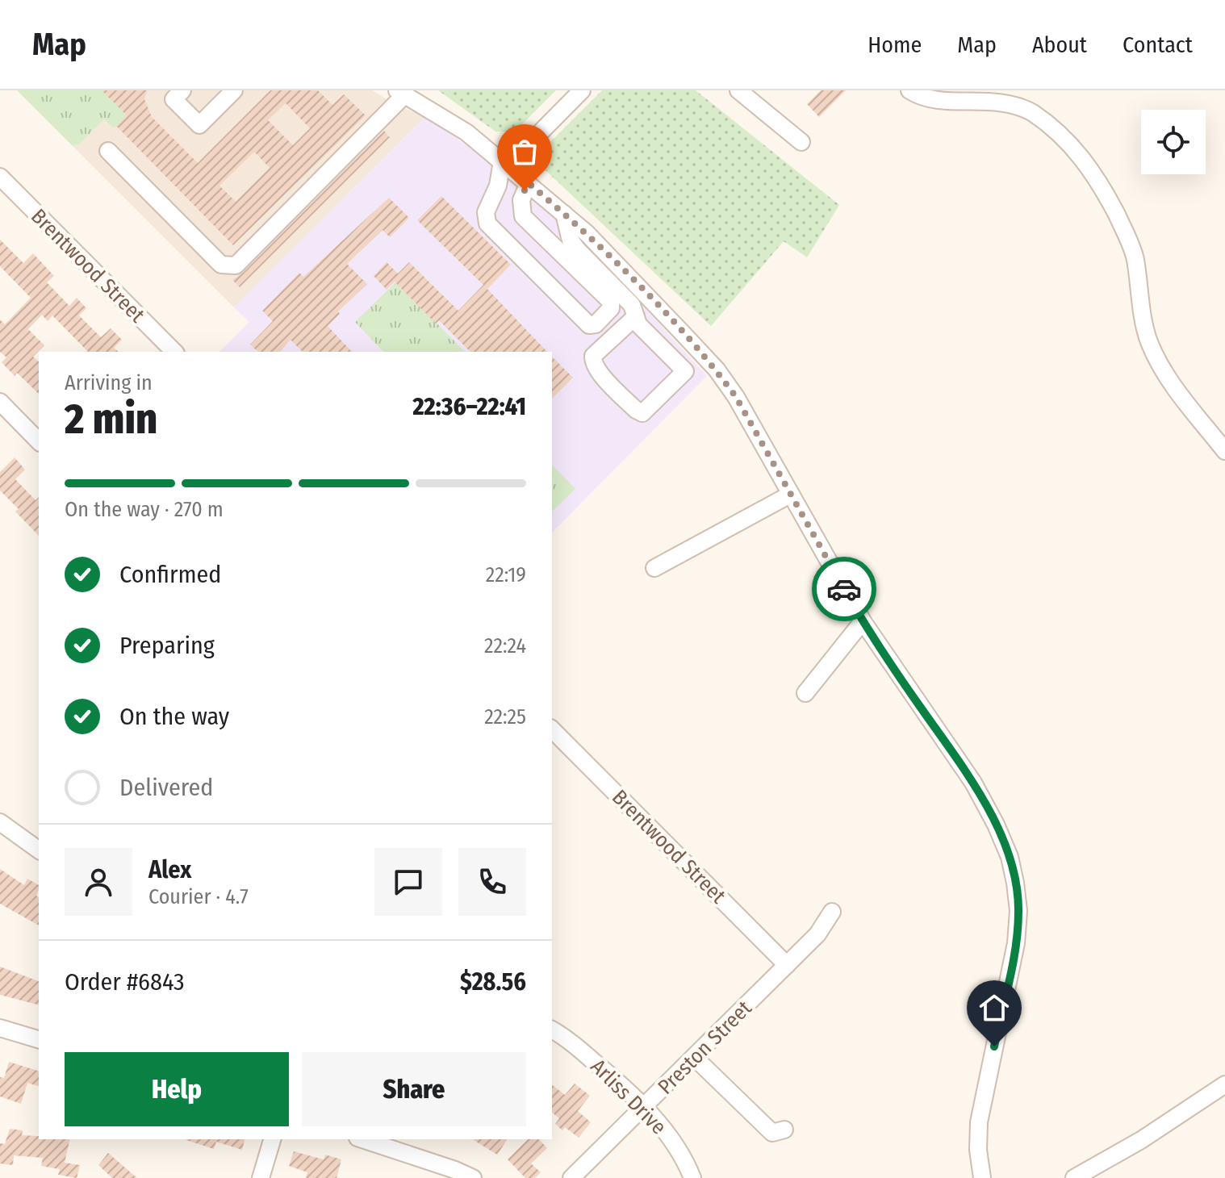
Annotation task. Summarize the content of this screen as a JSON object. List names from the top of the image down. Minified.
{"streets":{"street":["Brentwood Street","Preston Street","Arliss Drive"]},"crossings":[["Brentwood Street","Preston Street"],["Preston Street","Arliss Drive"]],"page":{"header":"Map","nav":["Home","Map","About","Contact"],"heading":["2 min","Arriving in","22:36–22:41"],"panel":["Alex","Courier · 4.7","Order #6843","$28.56"],"bar":"On the way · 270 m","list":[["Confirmed","22:19"],["Preparing","22:24"],["On the way","22:25"],"Delivered"],"buttons":["Help","Share"]}}
